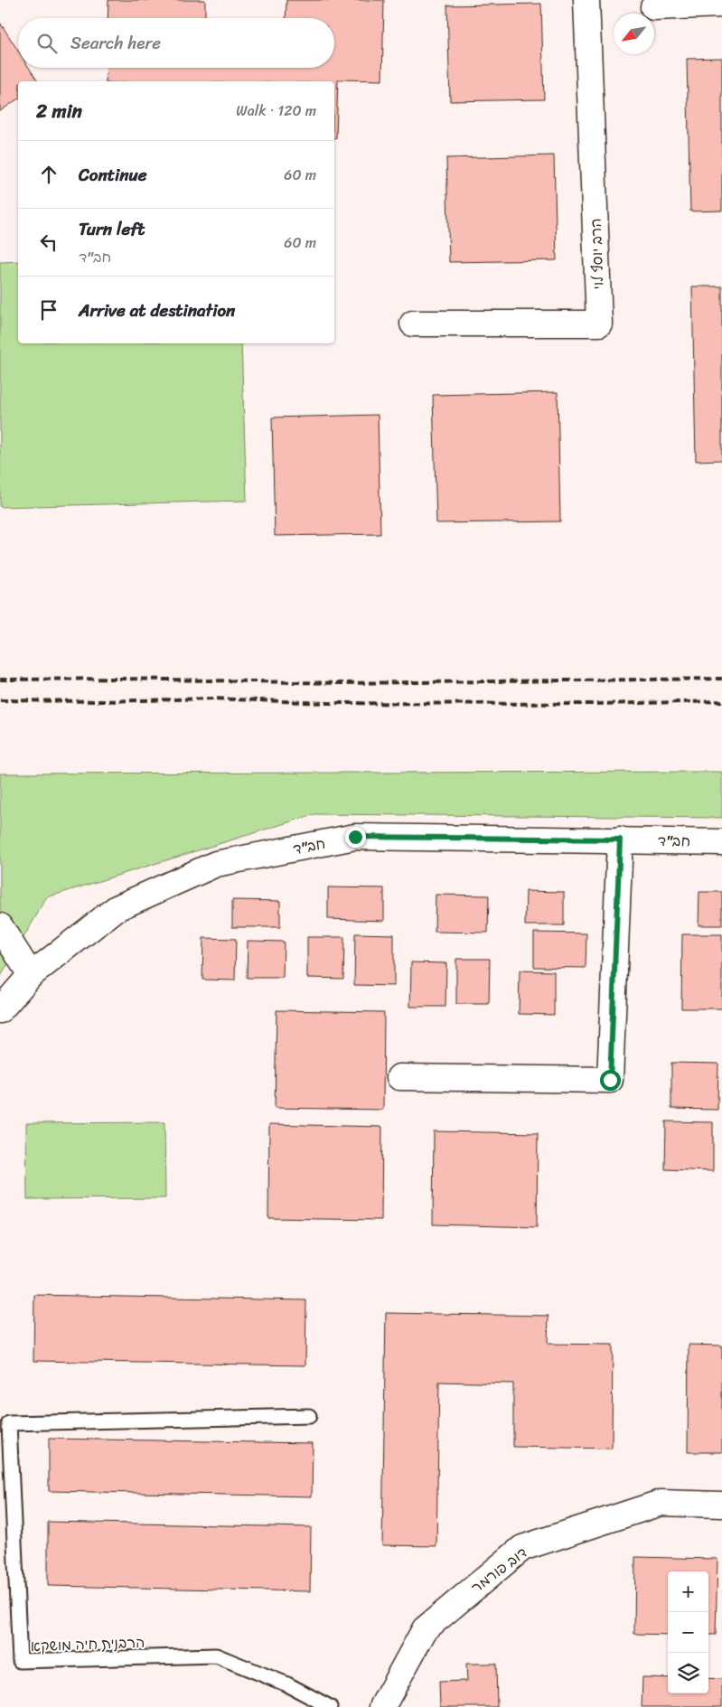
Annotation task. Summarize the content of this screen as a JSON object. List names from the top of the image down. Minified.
{"streets":{"street":["הרב יוסף לוי","חב\"ד","דוב פורמר"],"lane":["הרבנית חיה מושקא"]},"north":"bottom left","page":{"search":"Search here","heading":["2 min","Walk · 120 m"],"list":[["Continue","60 m"],["Turn left","חב\"ד","60 m"],"Arrive at destination"],"map_buttons":["+","−"]}}
